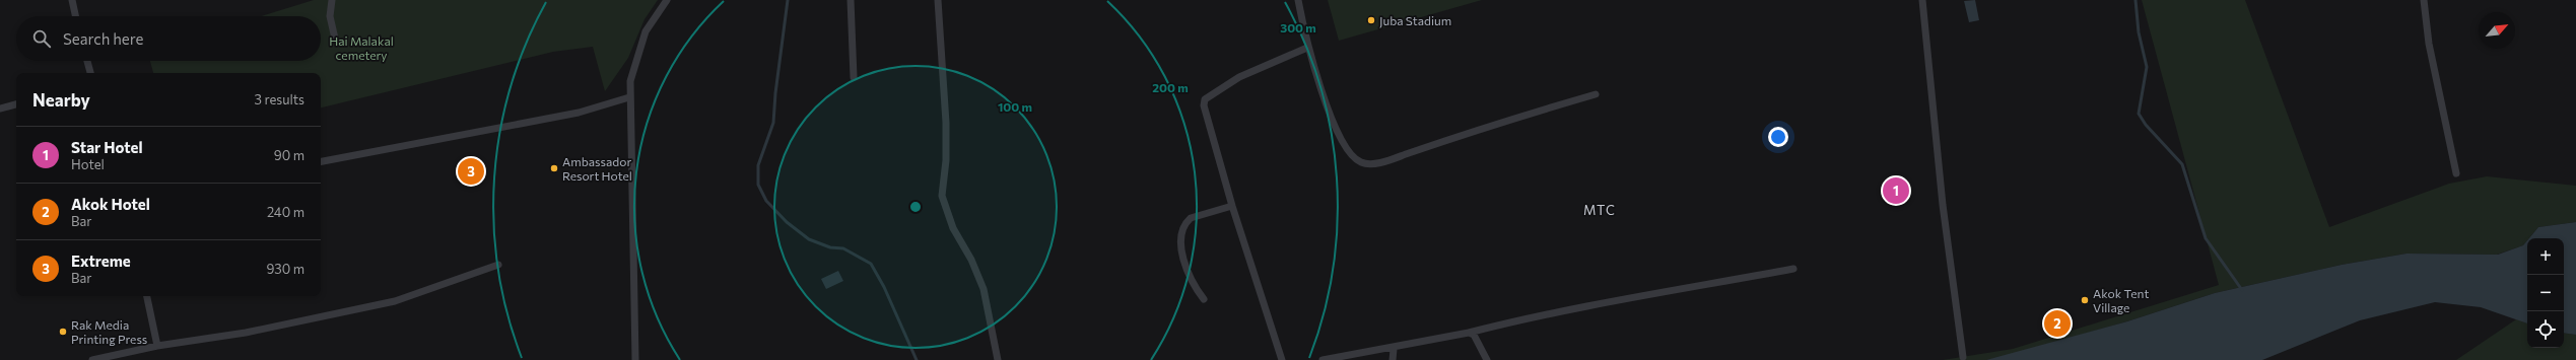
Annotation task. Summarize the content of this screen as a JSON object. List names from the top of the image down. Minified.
{"districts":["MTC"],"parks":["Hai Malakal cemetery"],"places":["Juba Stadium","Ambassador Resort Hotel","Akok Tent Village","Rak Media Printing Press"],"north":"top right","page":{"search":"Search here","heading":["Nearby","3 results"],"list":[{"mark":"1","name":"Star Hotel","note":"Hotel","value":"90 m"},{"mark":"2","name":"Akok Hotel","note":"Bar","value":"240 m"},{"mark":"3","name":"Extreme","note":"Bar","value":"930 m"}],"pins":["3","1","2"],"map_buttons":["+","−"]},"rings":["300 m","200 m","100 m"]}
